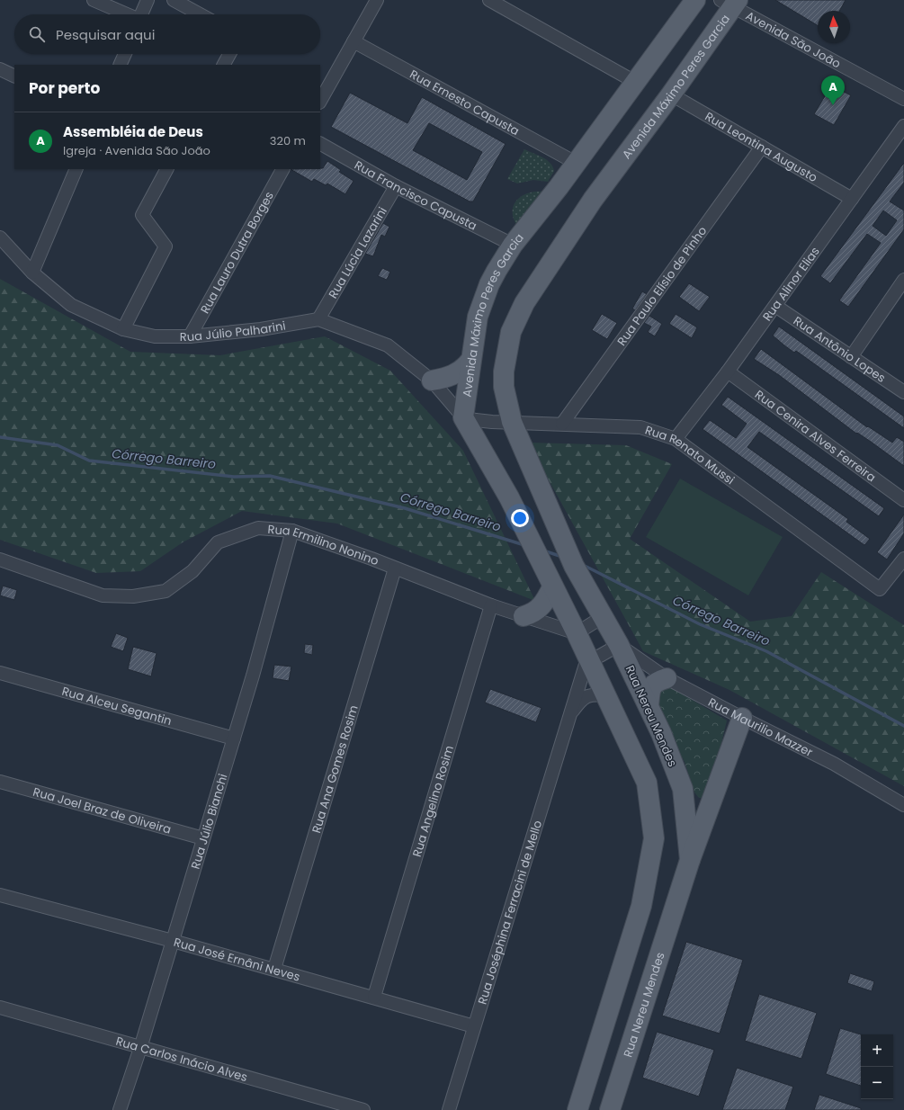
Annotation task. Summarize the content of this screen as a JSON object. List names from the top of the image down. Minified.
{"streets":{"main road":["Avenida Máximo Peres Garcia","Rua Nereu Mendes"],"street":["Avenida São João","Rua Ernesto Capusta","Rua Leontina Augusto","Rua Francisco Capusta","Rua Lauro Dutra Borges","Rua Lúcia Lazarini","Rua Alinor Elias","Rua Paulo Elísio de Pinho","Rua Júlio Palharini","Rua Antônio Lopes","Rua Cenira Alves Ferreira","Rua Renato Mussi","Rua Ermilino Nonino","Rua Alceu Segantin","Rua Maurilio Mazzer","Rua Ana Gomes Rosim","Rua Angelino Rosim","Rua Joel Braz de Oliveira","Rua Júlio Bianchi","Rua Joséphina Ferracini de Mello","Rua José Ernâni Neves","Rua Carlos Inácio Alves"]},"crossings":[["Avenida São João","Avenida Máximo Peres Garcia"],["Avenida Máximo Peres Garcia","Rua Ernesto Capusta"],["Avenida Máximo Peres Garcia","Rua Leontina Augusto"],["Avenida Máximo Peres Garcia","Rua Francisco Capusta"],["Avenida Máximo Peres Garcia","Rua Renato Mussi"],["Avenida Máximo Peres Garcia","Rua Nereu Mendes"],["Rua Leontina Augusto","Rua Alinor Elias"],["Rua Leontina Augusto","Rua Paulo Elísio de Pinho"],["Rua Francisco Capusta","Rua Lúcia Lazarini"],["Rua Lauro Dutra Borges","Rua Júlio Palharini"],["Rua Lúcia Lazarini","Rua Júlio Palharini"],["Rua Alinor Elias","Rua Antônio Lopes"],["Rua Alinor Elias","Rua Cenira Alves Ferreira"],["Rua Alinor Elias","Rua Renato Mussi"],["Rua Paulo Elísio de Pinho","Rua Renato Mussi"],["Rua Renato Mussi","Rua Nereu Mendes"],["Rua Ermilino Nonino","Rua Ana Gomes Rosim"],["Rua Ermilino Nonino","Rua Angelino Rosim"],["Rua Ermilino Nonino","Rua Júlio Bianchi"],["Rua Alceu Segantin","Rua Júlio Bianchi"],["Rua Nereu Mendes","Rua Maurilio Mazzer"],["Rua Ana Gomes Rosim","Rua José Ernâni Neves"],["Rua Angelino Rosim","Rua José Ernâni Neves"],["Rua Joel Braz de Oliveira","Rua Júlio Bianchi"],["Rua Júlio Bianchi","Rua José Ernâni Neves"],["Rua Júlio Bianchi","Rua Carlos Inácio Alves"],["Rua Joséphina Ferracini de Mello","Rua José Ernâni Neves"]],"water":["Córrego Barreiro"],"north":"top","page":{"search":"Pesquisar aqui","heading":"Por perto","pins":"A","list":[{"mark":"A","name":"Assembléia de Deus","note":"Igreja · Avenida São João","value":"320 m"}],"map_buttons":["+","−"]}}
